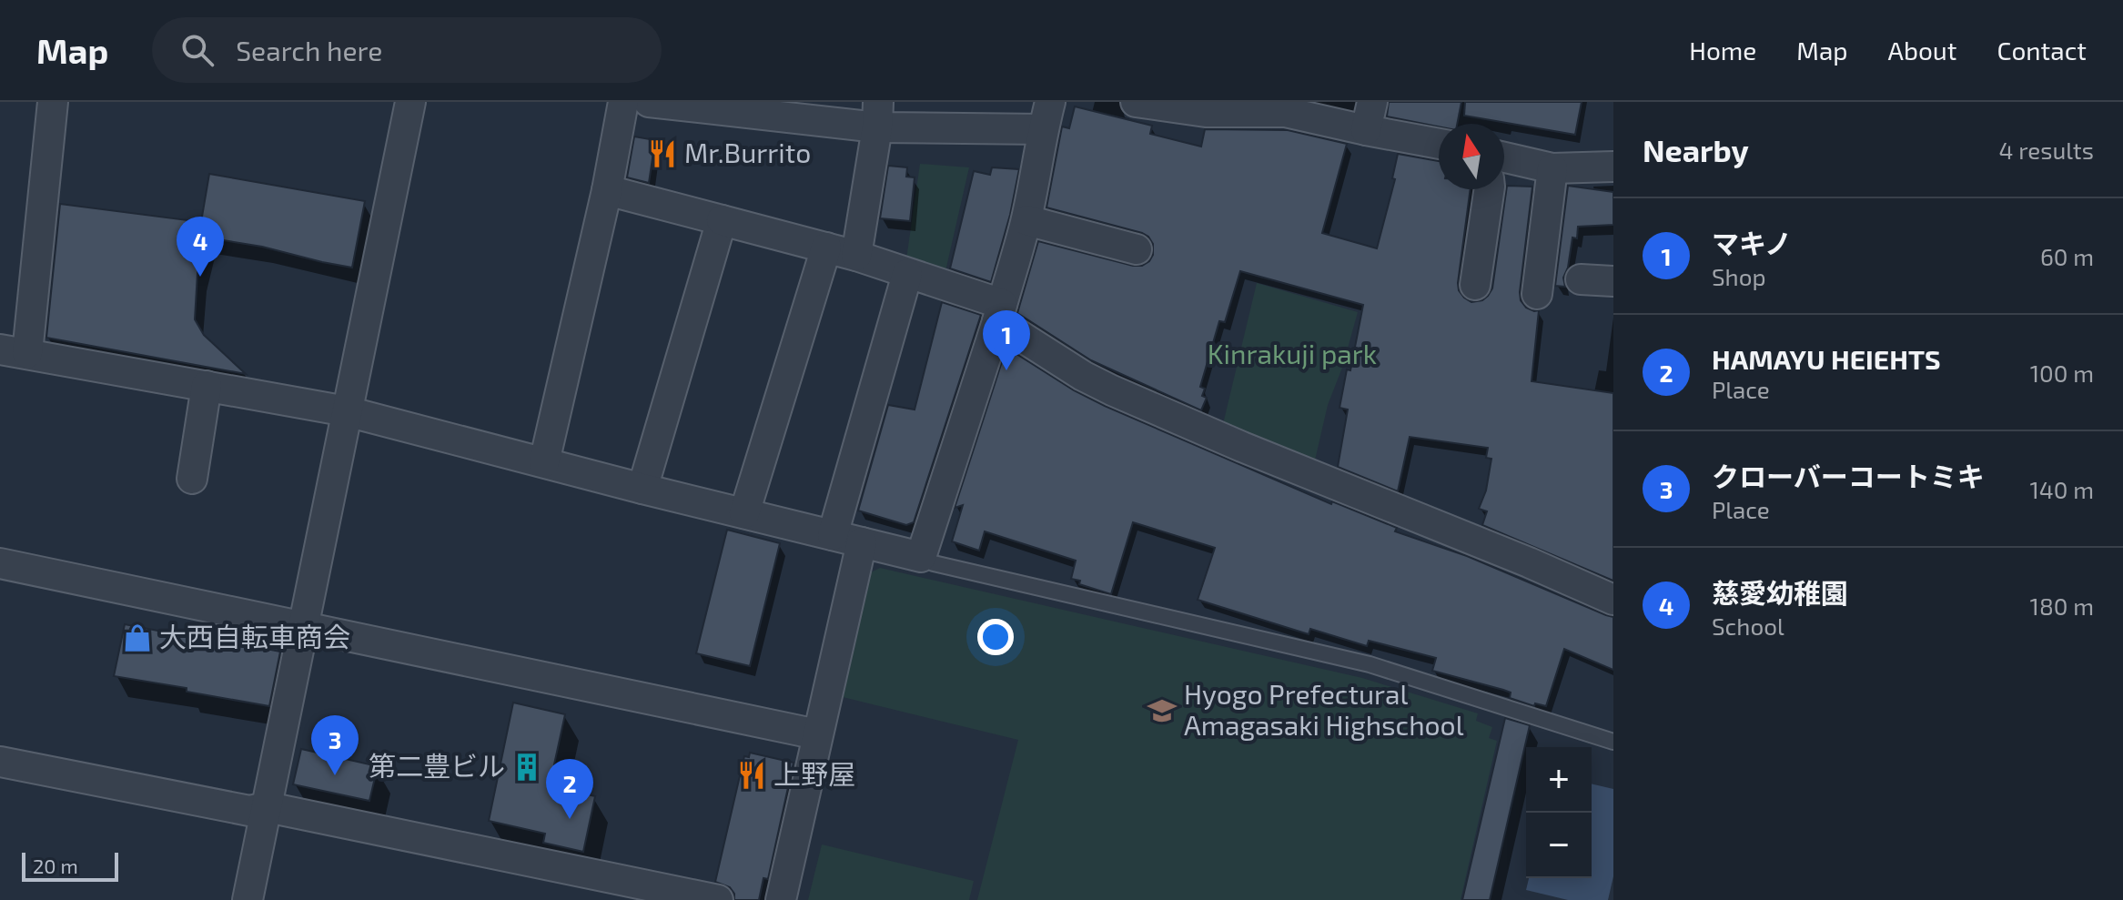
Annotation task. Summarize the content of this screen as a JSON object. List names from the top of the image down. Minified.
{"parks":["Kinrakuji park"],"places":{"restaurant":["Mr.Burrito","上野屋"],"shop":["大西自転車商会"],"school or university":["Hyogo Prefectural Amagasaki Highschool"],"building":["第二豊ビル"]},"scale_bar":"20 m","north":"top","page":{"header":"Map","search":"Search here","nav":["Home","Map","About","Contact"],"heading":["Nearby","4 results"],"list":[{"mark":"1","name":"マキノ","note":"Shop","value":"60 m"},{"mark":"2","name":"HAMAYU HEIEHTS","note":"Place","value":"100 m"},{"mark":"3","name":"クローバーコートミキ","note":"Place","value":"140 m"},{"mark":"4","name":"慈愛幼稚園","note":"School","value":"180 m"}],"pins":["4","1","3","2"],"map_buttons":["+","−"],"scale":"20 m"}}
